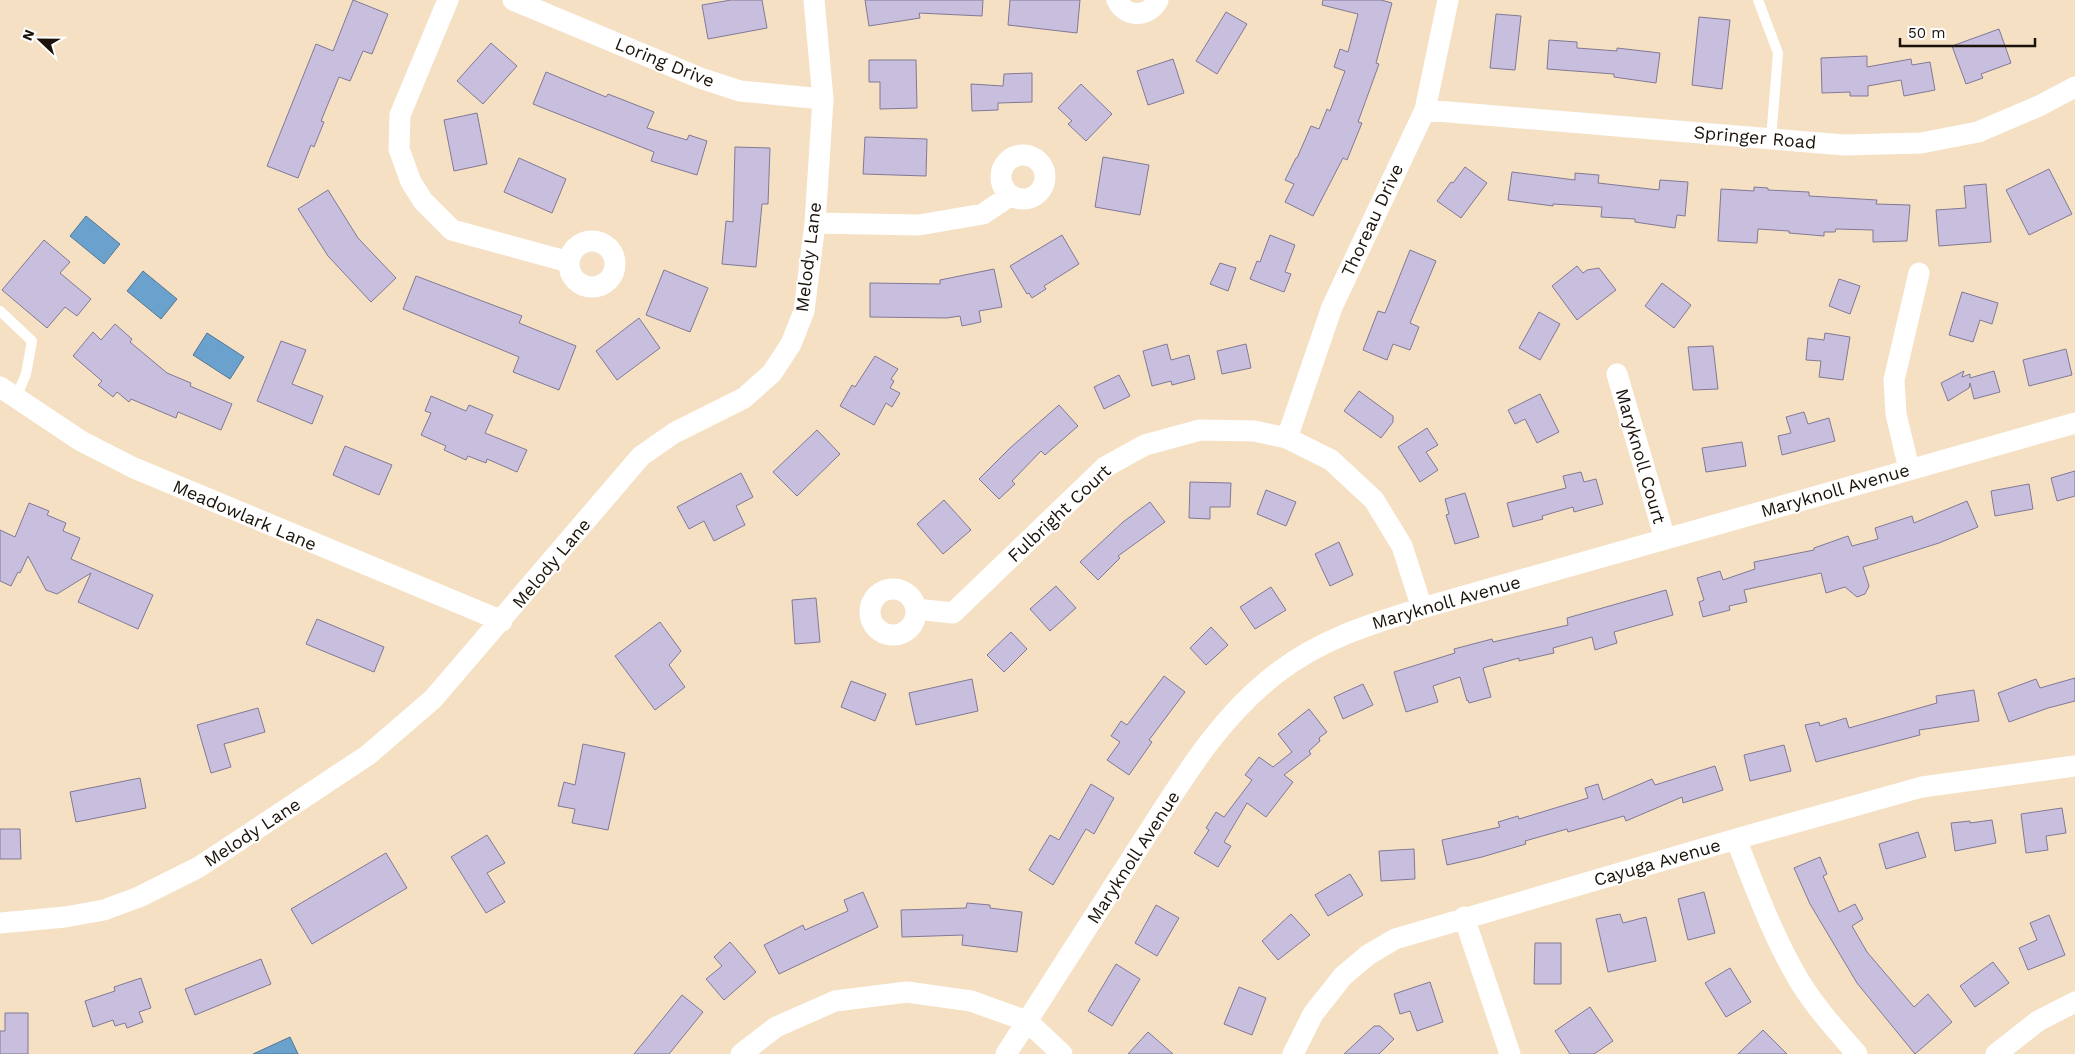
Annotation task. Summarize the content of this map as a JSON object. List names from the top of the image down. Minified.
{"streets":{"street":["Loring Drive","Springer Road","Thoreau Drive","Melody Lane","Maryknoll Court","Maryknoll Avenue","Fulbright Court","Meadowlark Lane","Cayuga Avenue"]},"crossings":[["Loring Drive","Melody Lane"],["Springer Road","Thoreau Drive"],["Thoreau Drive","Fulbright Court"],["Melody Lane","Meadowlark Lane"],["Maryknoll Court","Maryknoll Avenue"],["Maryknoll Avenue","Fulbright Court"]],"scale_bar":"50 m","north":"left"}
